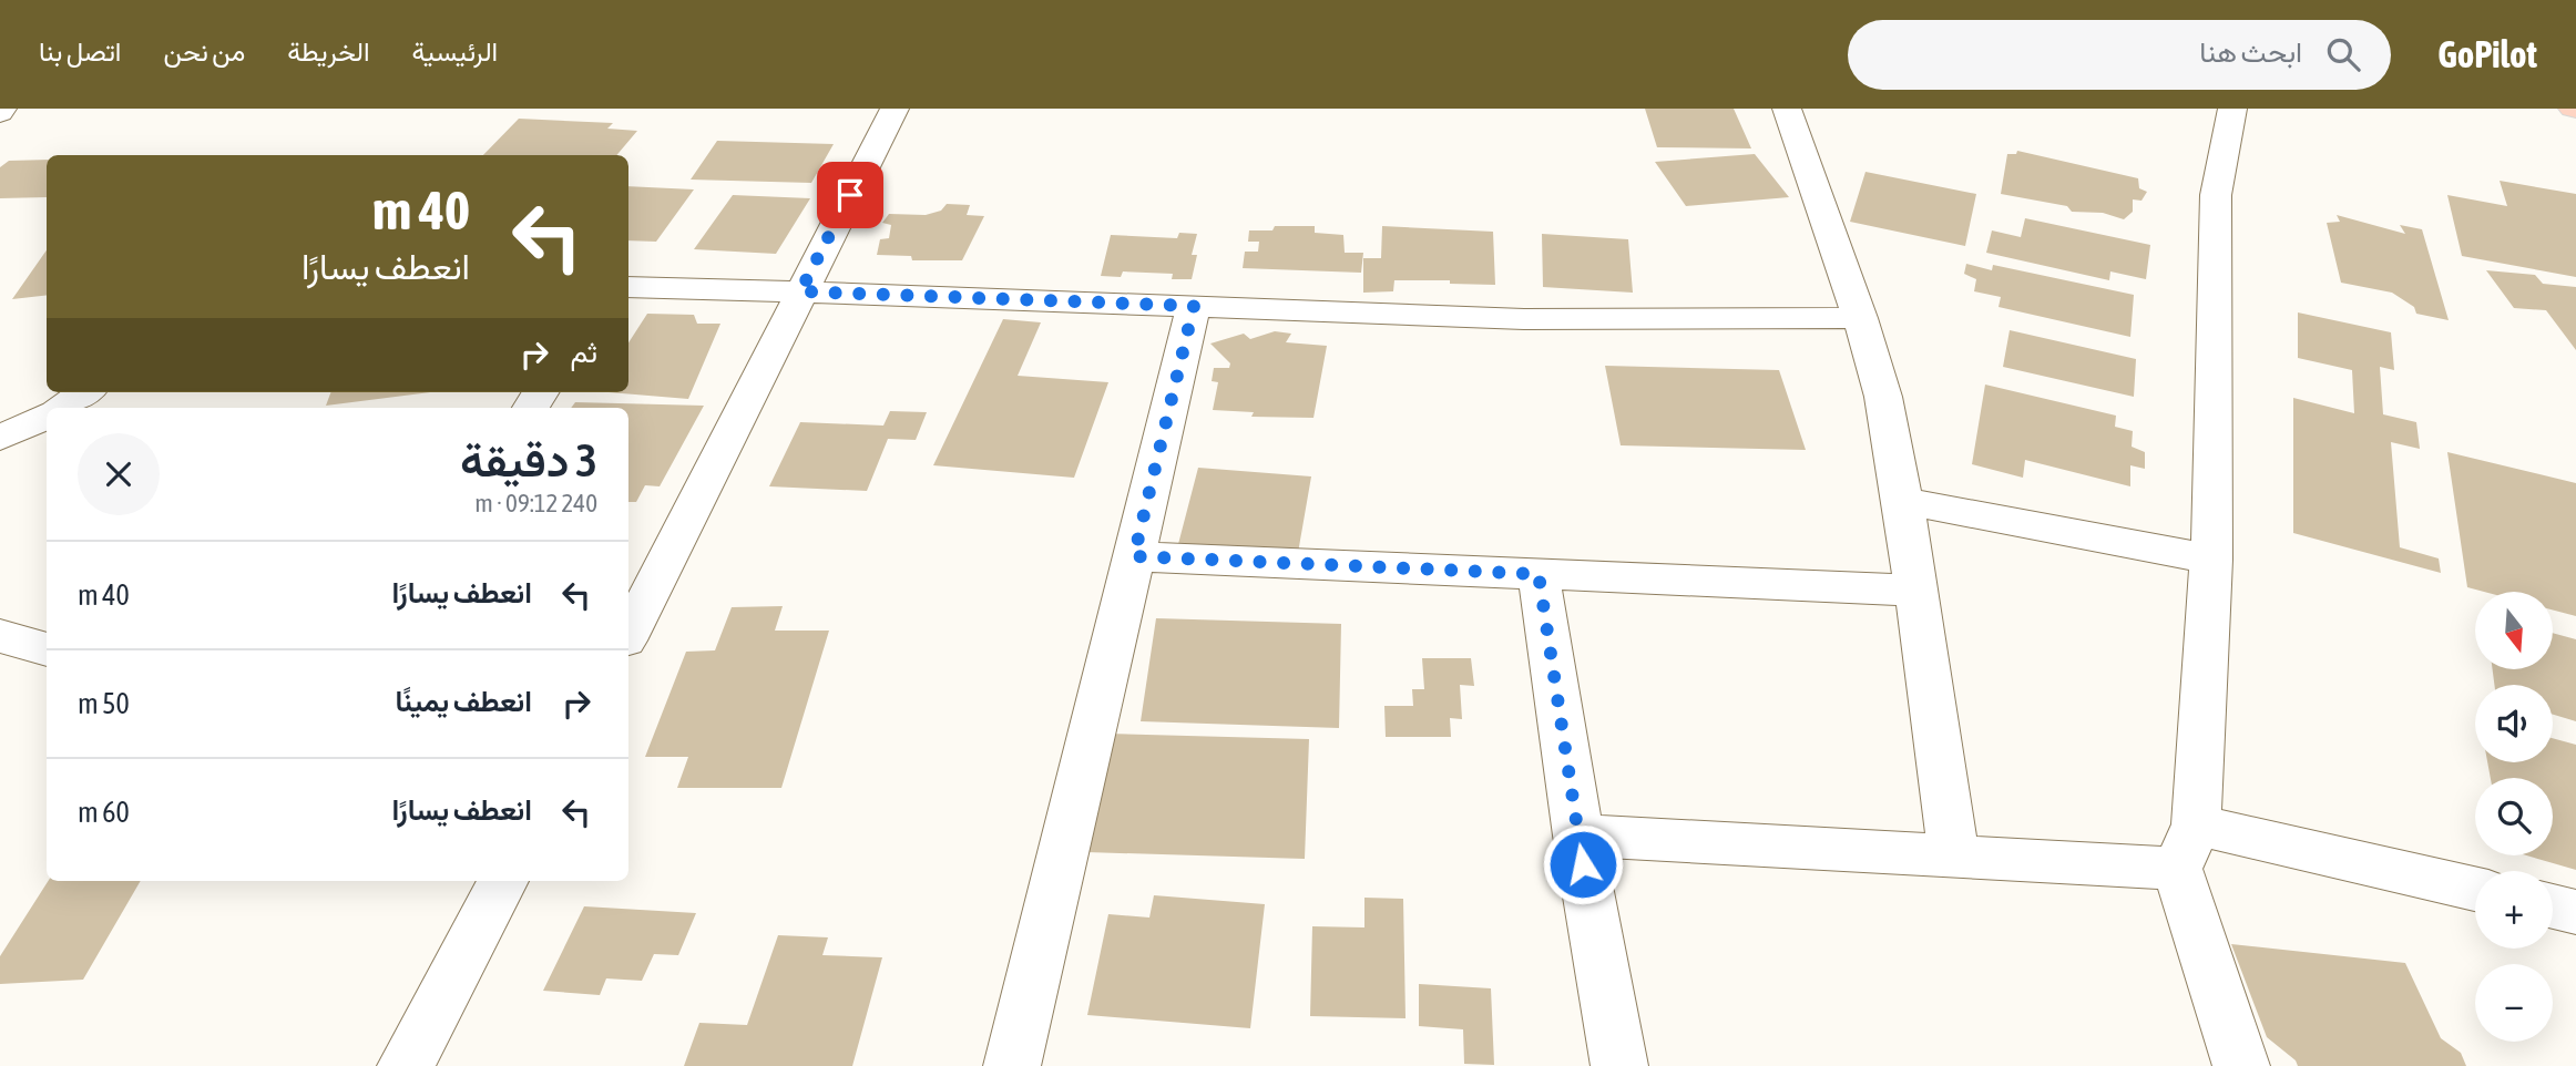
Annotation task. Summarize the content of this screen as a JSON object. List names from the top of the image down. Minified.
{"north":"bottom","page":{"header":"GoPilot","search":"ابحث هنا","nav":["الرئيسية","الخريطة","من نحن","اتصل بنا"],"turn":["40 m","انعطف يسارًا"],"then":"ثم","heading":["3 دقيقة","240 m · 09:12"],"list":[{"name":"انعطف يسارًا","value":"40 m"},{"name":"انعطف يمينًا","value":"50 m"},{"name":"انعطف يسارًا","value":"60 m"}],"map_buttons":["+","−"]}}
